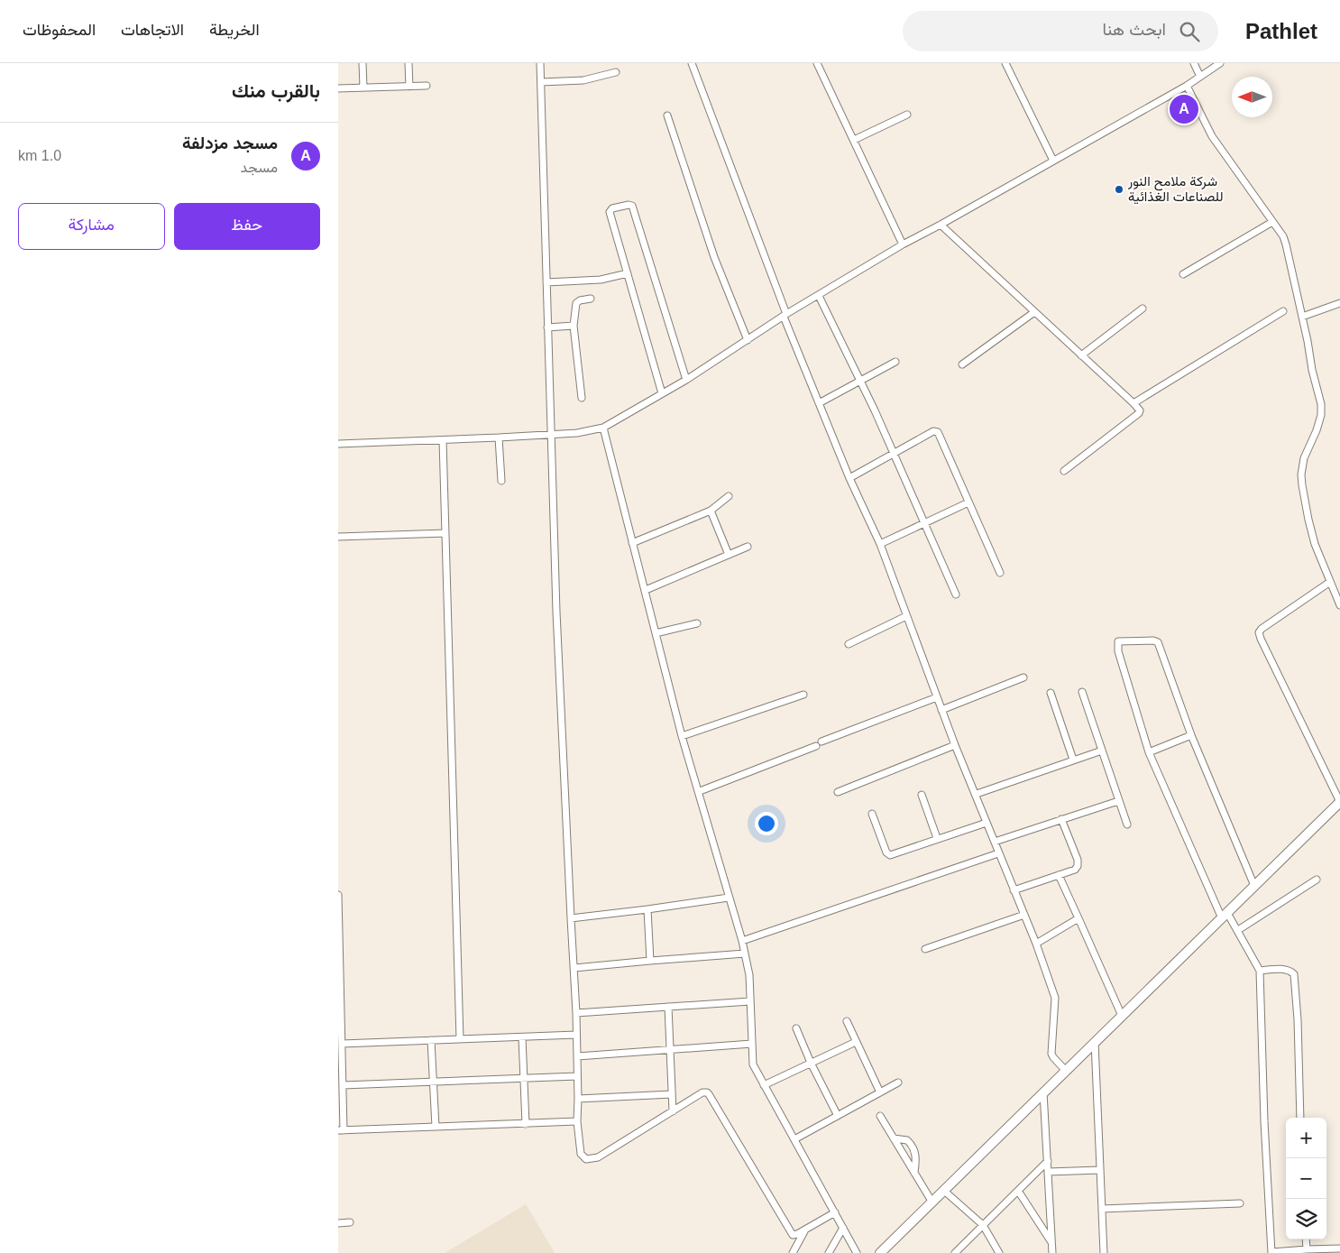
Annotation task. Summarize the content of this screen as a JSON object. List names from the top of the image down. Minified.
{"places":["شركة ملامح النور للصناعات الغذائية"],"north":"left","page":{"header":"Pathlet","search":"ابحث هنا","nav":["الخريطة","الاتجاهات","المحفوظات"],"heading":"بالقرب منك","pins":"A","list":[{"mark":"A","name":"مسجد مزدلفة","note":"مسجد","value":"1.0 km"}],"buttons":["حفظ","مشاركة"],"map_buttons":["+","−"]}}
